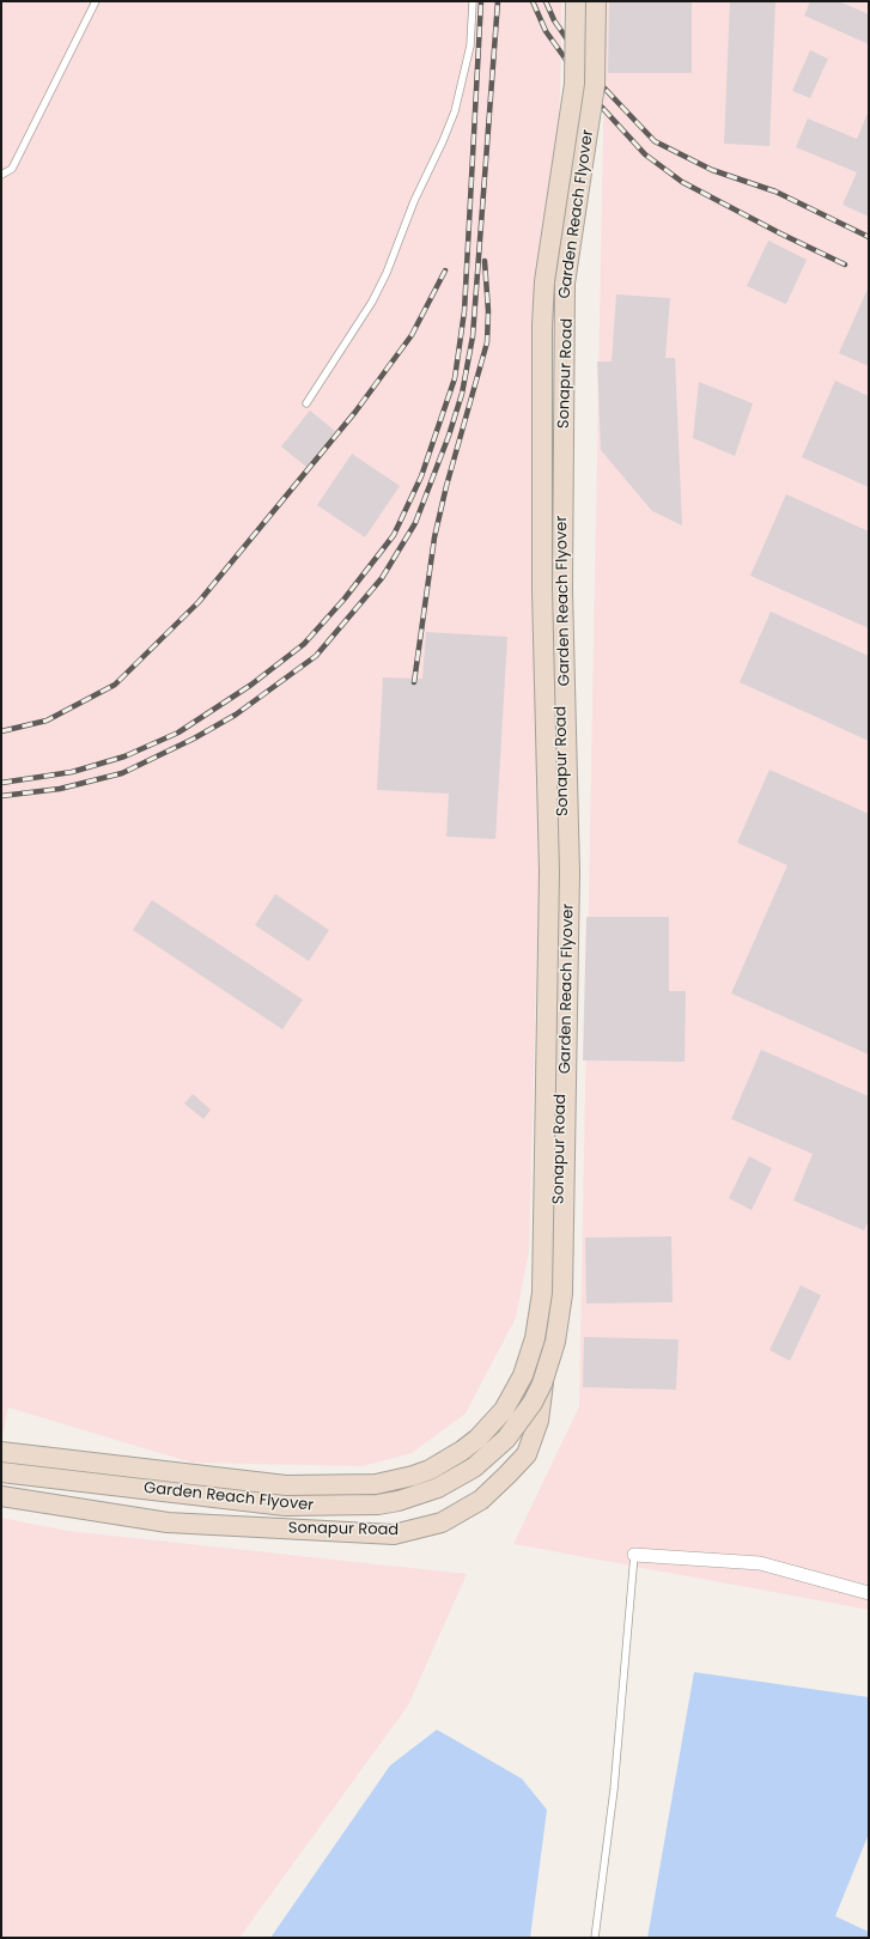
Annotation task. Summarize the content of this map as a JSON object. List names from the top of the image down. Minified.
{"streets":{"main road":["Garden Reach Flyover","Sonapur Road"]}}
